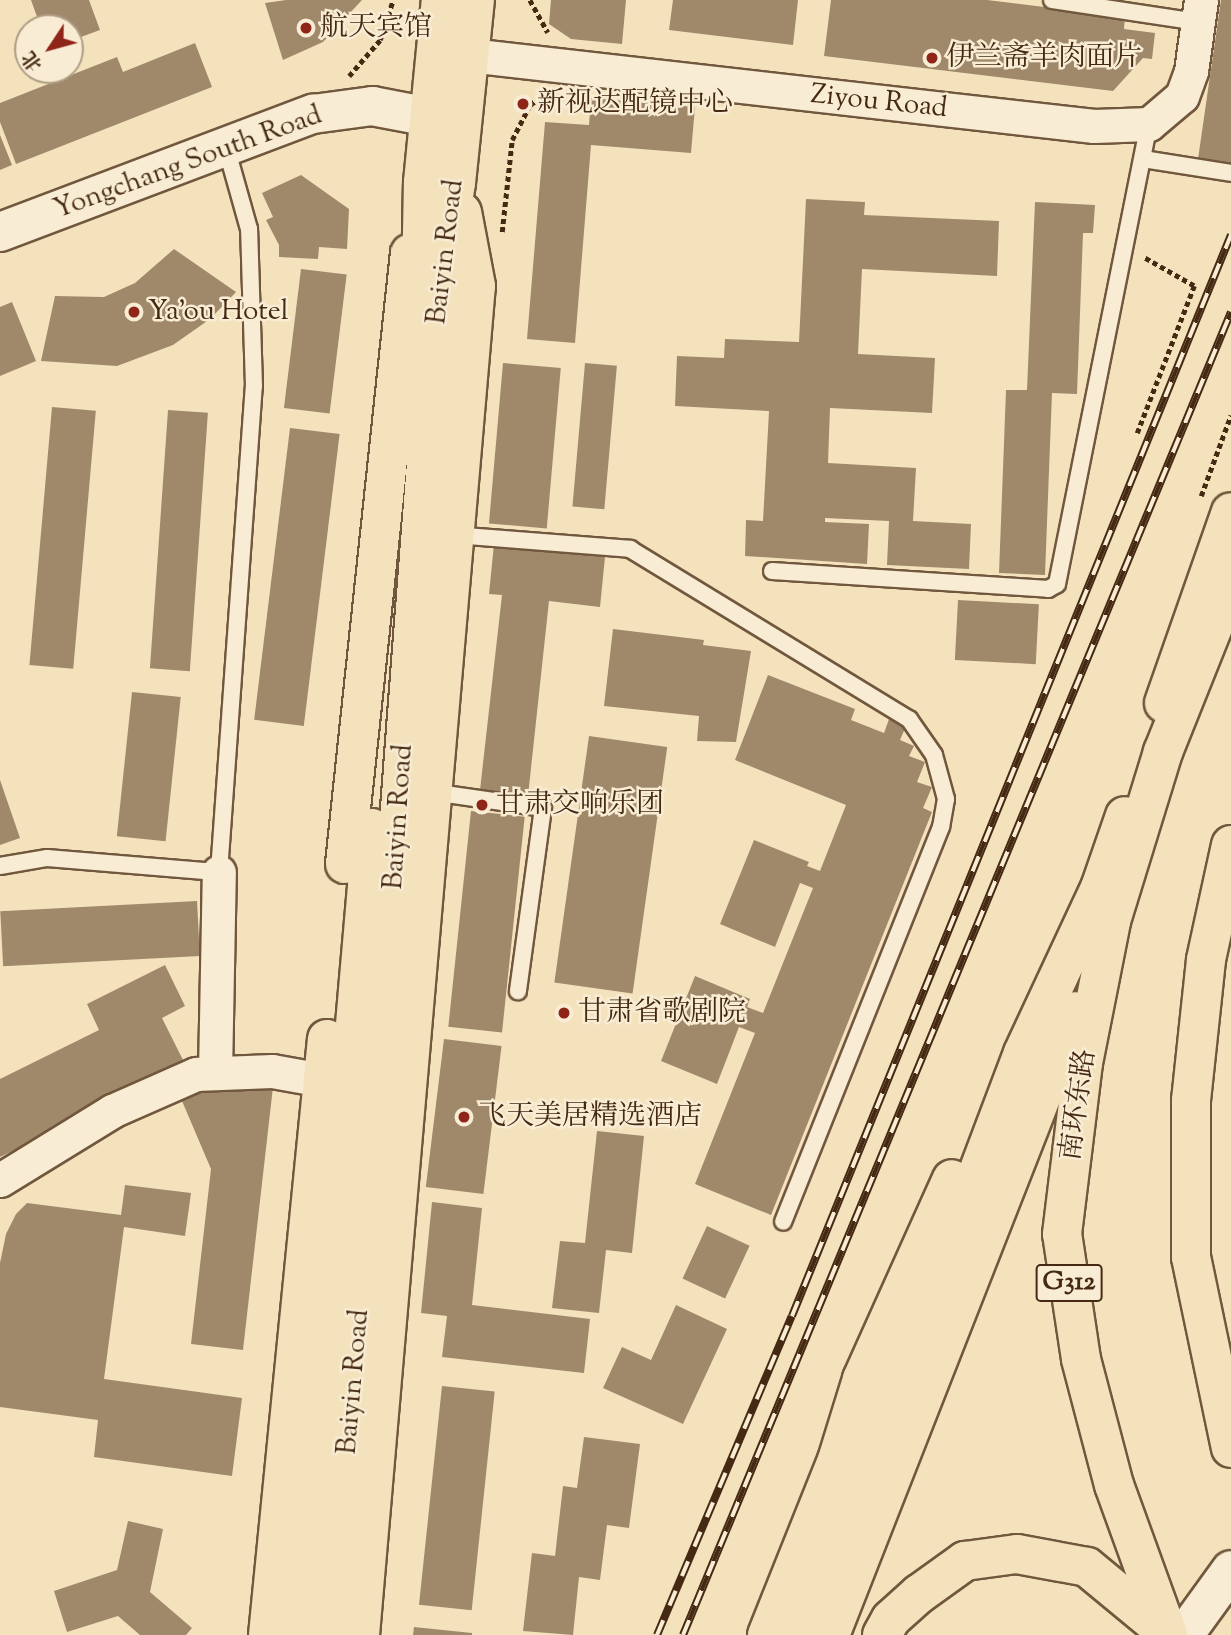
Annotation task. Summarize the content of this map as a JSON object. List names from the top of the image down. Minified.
{"streets":{"main road":["Baiyin Road","南环东路","G312"],"street":["Ziyou Road","Yongchang South Road"]},"crossings":[["Ziyou Road","Baiyin Road"],["Yongchang South Road","Baiyin Road"]],"places":["航天宾馆","伊兰斋羊肉面片","新视达配镜中心","Ya'ou Hotel","甘肃交响乐团","甘肃省歌剧院","飞天美居精选酒店"],"north":"bottom left"}
